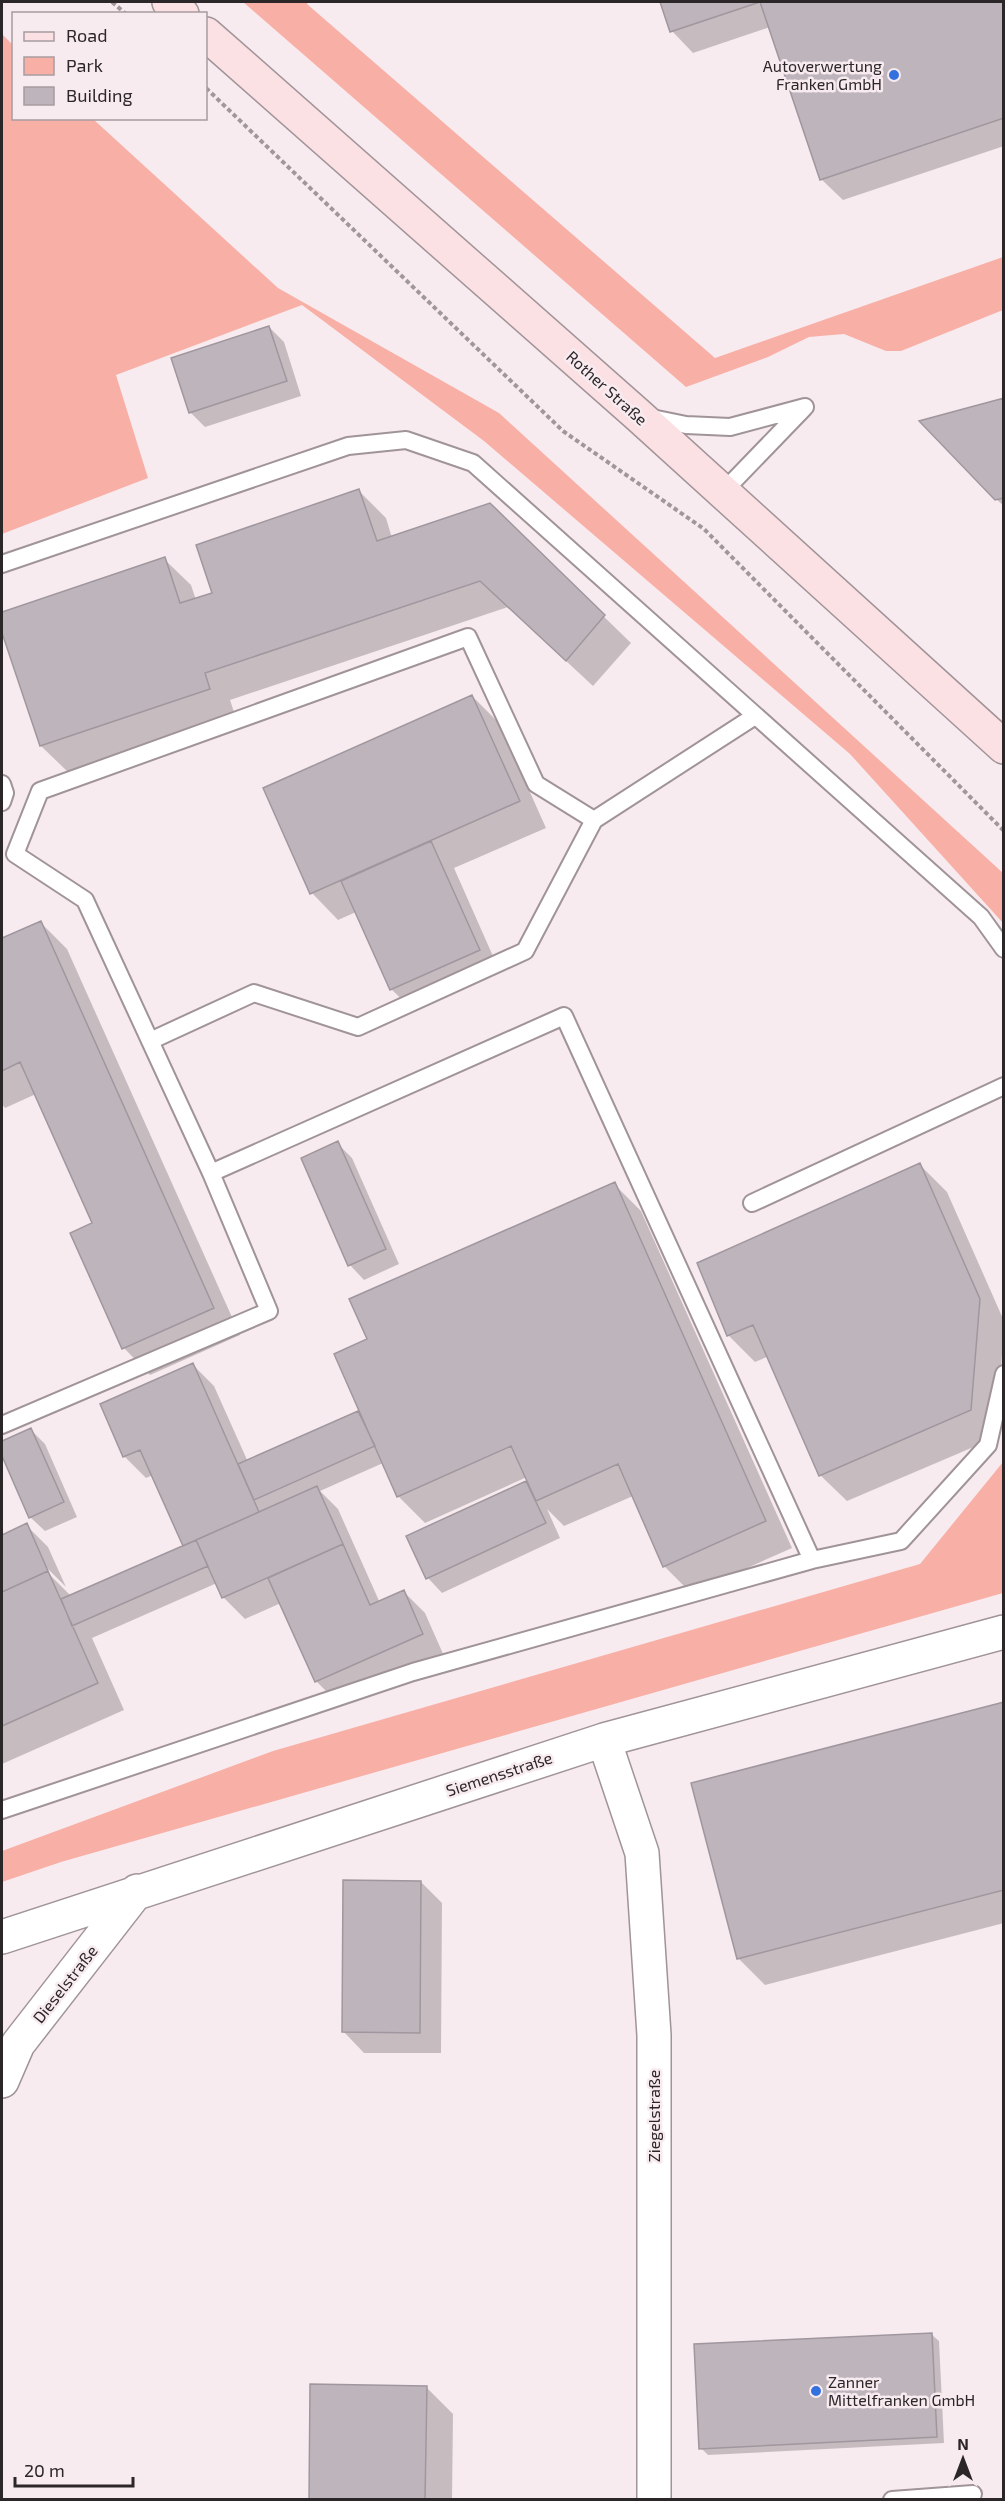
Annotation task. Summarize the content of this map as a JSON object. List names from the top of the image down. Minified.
{"streets":{"main road":["Rother Straße"],"street":["Siemensstraße","Dieselstraße","Ziegelstraße"]},"crossings":[["Siemensstraße","Dieselstraße"],["Siemensstraße","Ziegelstraße"]],"places":["Autoverwertung Franken GmbH","Zanner Mittelfranken GmbH"],"legend":["Road","Park","Building"],"scale_bar":"20 m","north":"top"}
